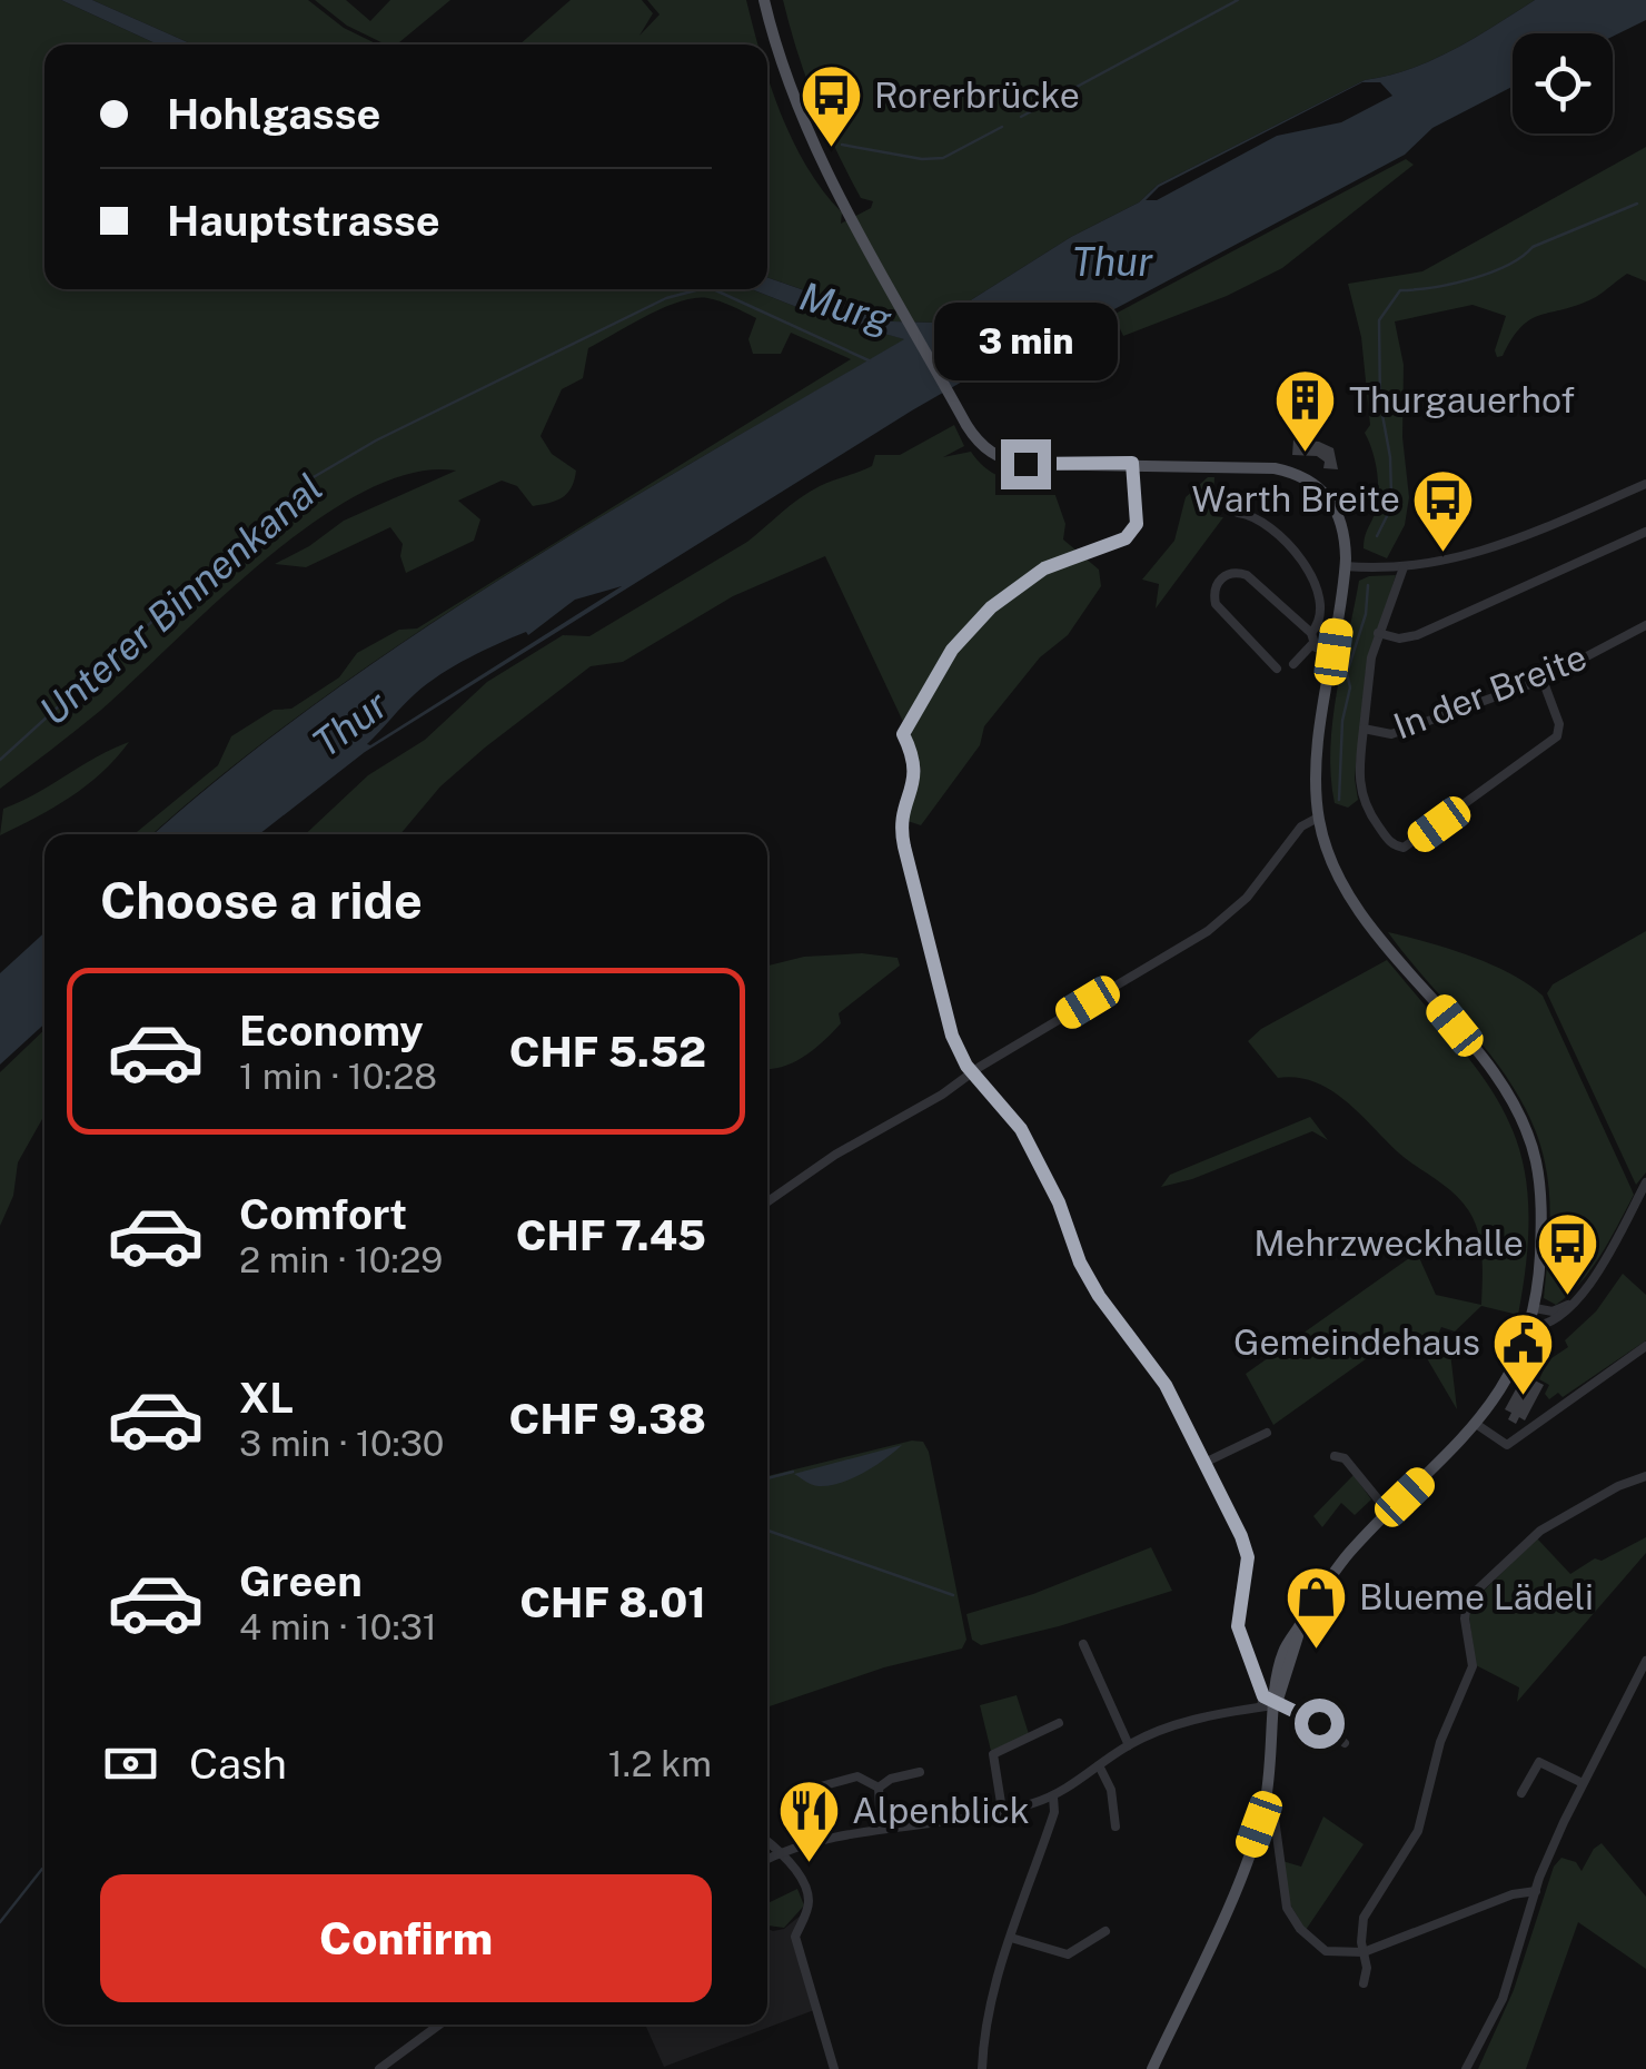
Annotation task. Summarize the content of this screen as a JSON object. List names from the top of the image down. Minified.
{"streets":{"street":["In der Breite"]},"water":["Thur","Murg","Unterer Binnenkanal"],"places":{"bus stop":["Rorerbrücke","Warth Breite","Mehrzweckhalle"],"building":["Thurgauerhof"],"public building":["Gemeindehaus"],"shop":["Blueme Lädeli"],"restaurant":["Alpenblick"]},"page":{"banner":["Hohlgasse","Hauptstrasse"],"bubble":"3 min","heading":"Choose a ride","list":[{"name":"Economy","note":"1 min · 10:28","value":"CHF 5.52"},{"name":"Comfort","note":"2 min · 10:29","value":"CHF 7.45"},{"name":"XL","note":"3 min · 10:30","value":"CHF 9.38"},{"name":"Green","note":"4 min · 10:31","value":"CHF 8.01"}],"pay":["Cash","1.2 km"],"buttons":"Confirm"}}
